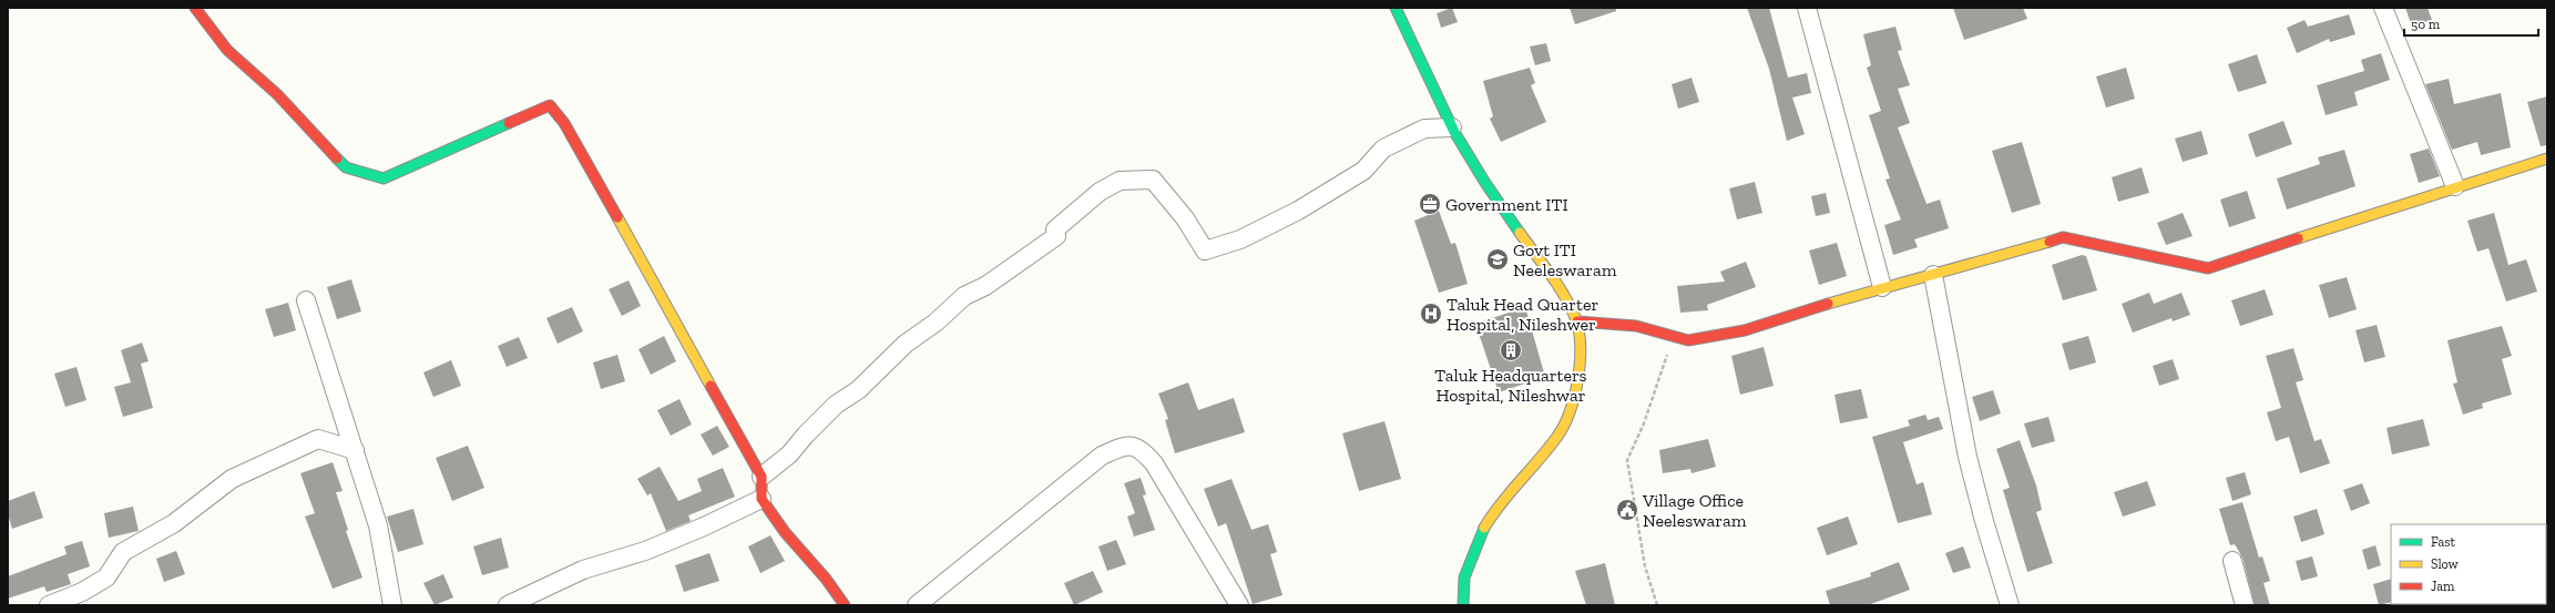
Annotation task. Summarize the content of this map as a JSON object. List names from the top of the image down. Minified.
{"places":{"office":["Government ITI"],"school or university":["Govt ITI Neeleswaram"],"hospital":["Taluk Head Quarter Hospital, Nileshwer"],"building":["Taluk Headquarters Hospital, Nileshwar"],"public building":["Village Office Neeleswaram"]},"legend":["Fast","Slow","Jam"],"scale_bar":"50 m"}
